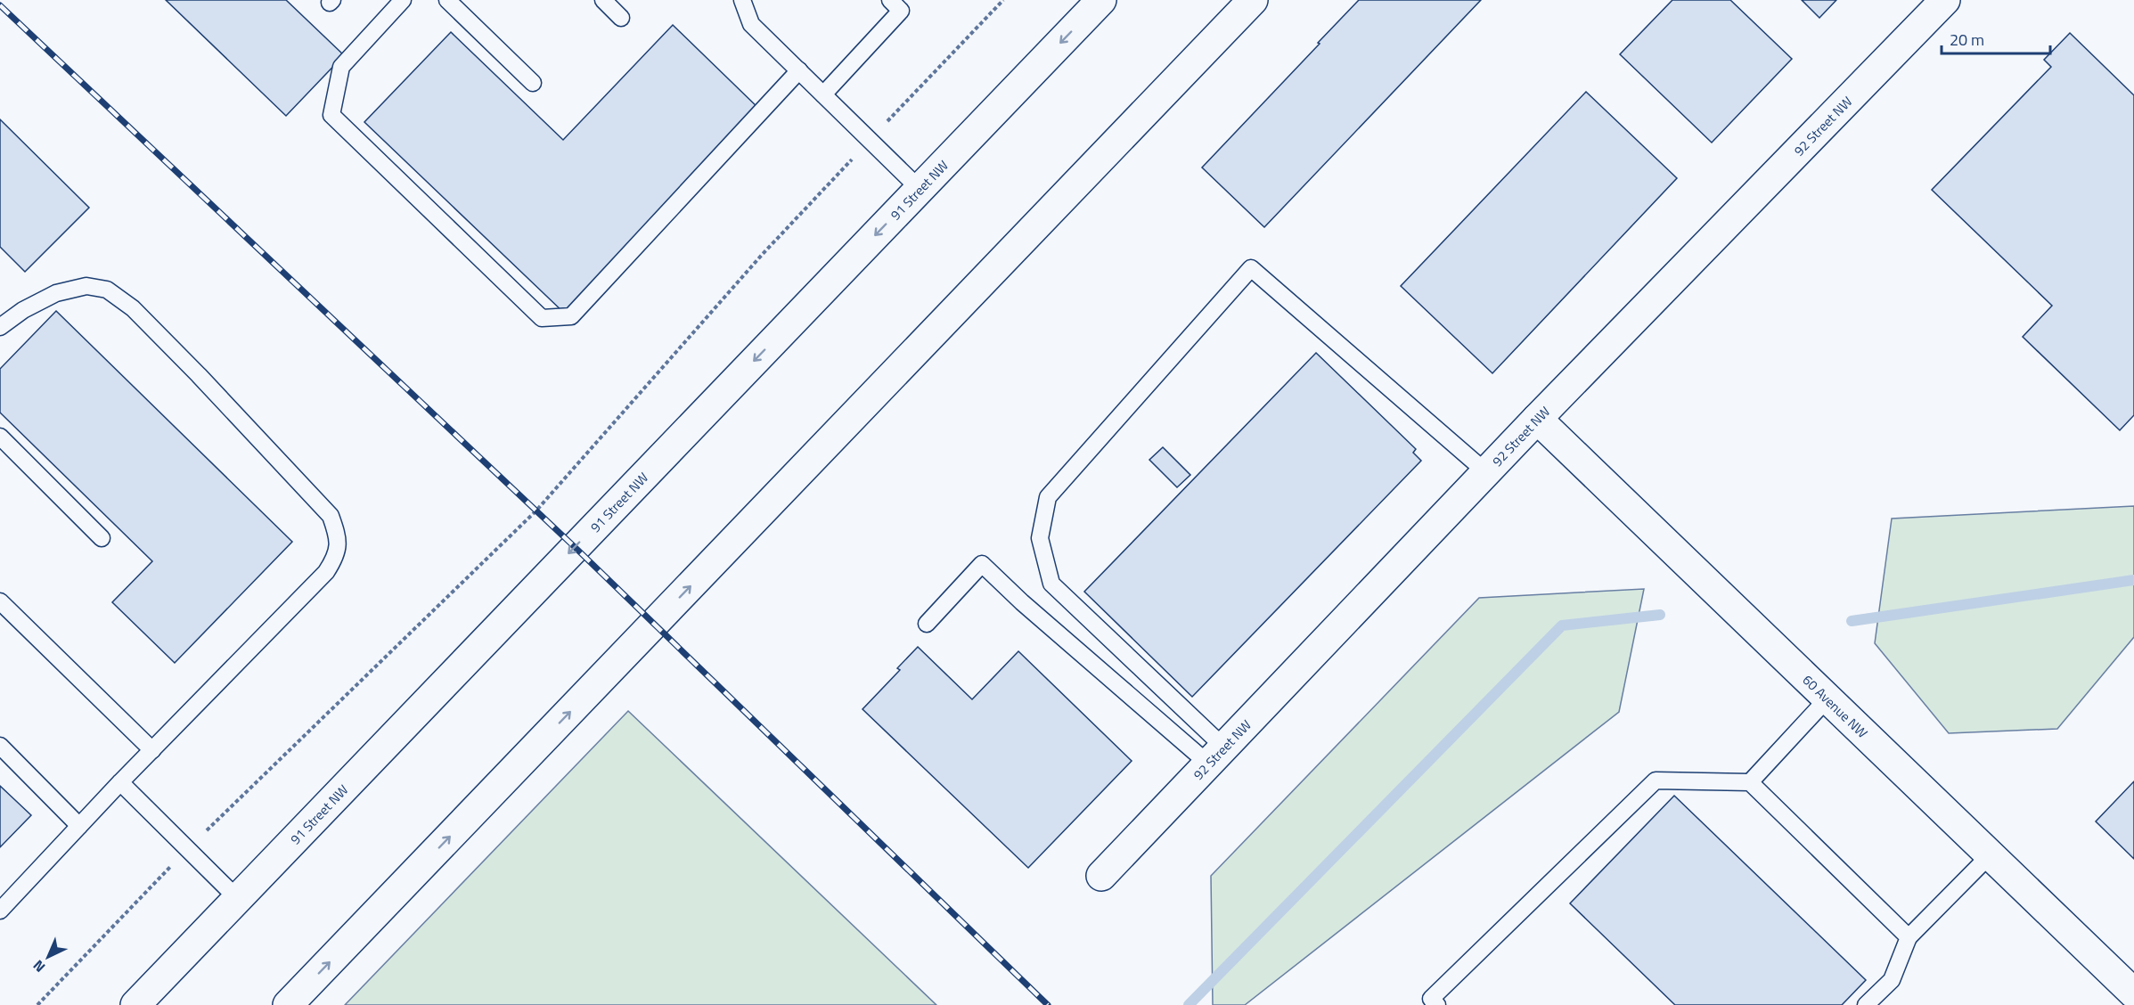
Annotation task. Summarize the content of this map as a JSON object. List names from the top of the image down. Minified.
{"streets":{"main road":["92 Street NW","91 Street NW","60 Avenue NW"]},"crossings":[["92 Street NW","60 Avenue NW"]],"scale_bar":"20 m","north":"bottom left"}
